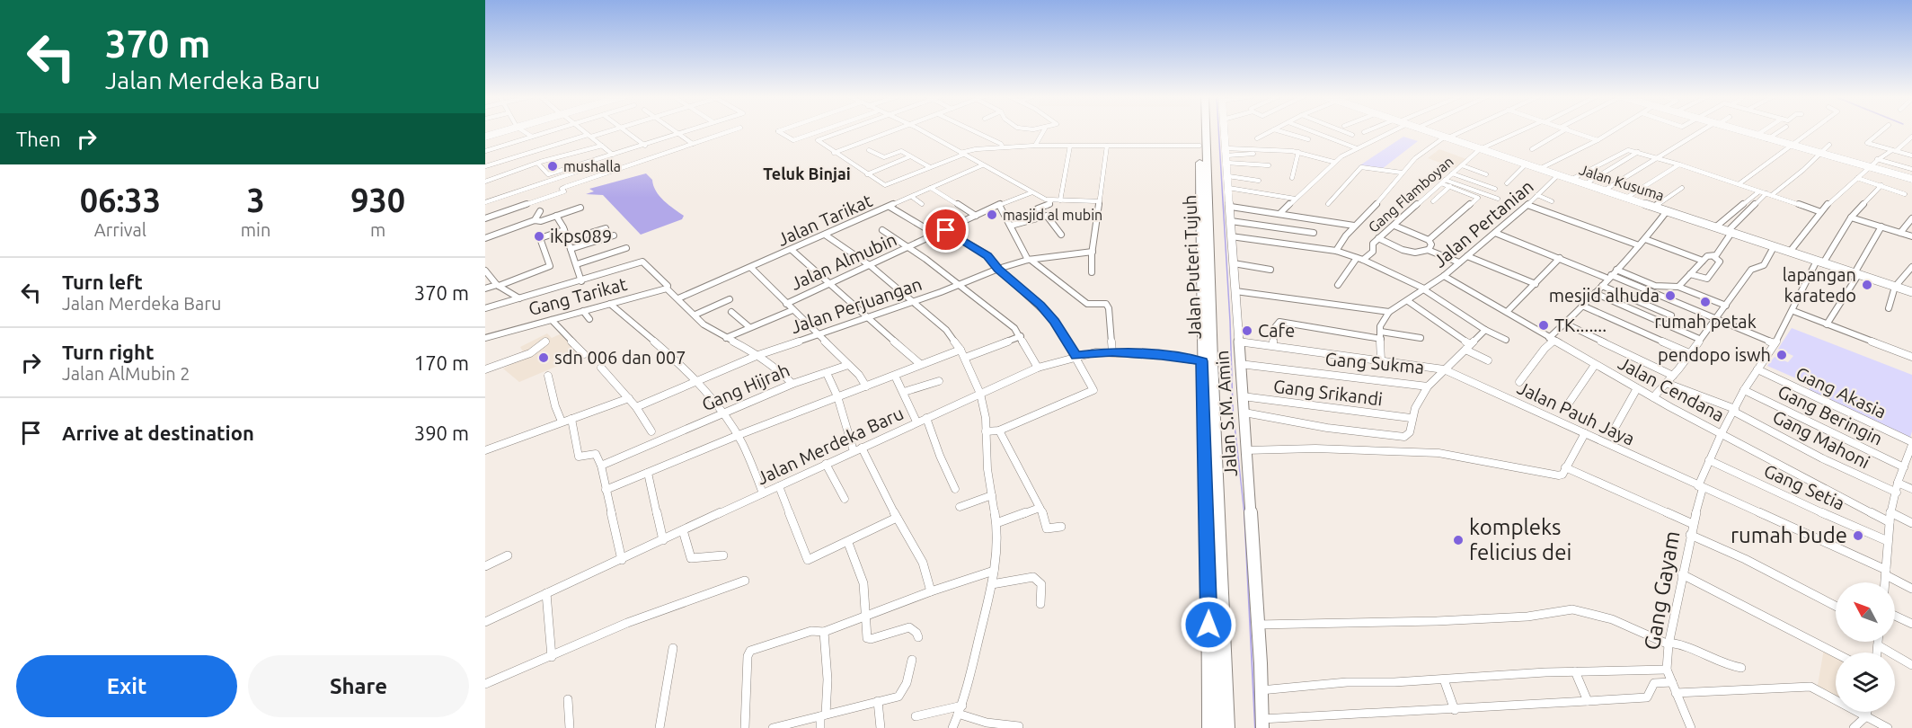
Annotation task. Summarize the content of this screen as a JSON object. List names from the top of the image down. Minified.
{"streets":{"highway":["Jalan Puteri Tujuh"],"street":["Jalan Kusuma","Gang Flamboyan","Jalan Tarikat","Jalan Pertanian","Jalan Almubin","Gang Tarikat","Jalan Perjuangan","Gang Sukma","Gang Hijrah","Jalan Cendana","Gang Srikandi","Gang Akasia","Jalan S.M. Amin","Jalan Pauh Jaya","Gang Beringin","Gang Mahoni","Jalan Merdeka Baru","Gang Setia","Gang Gayam"]},"crossings":[["Jalan Kusuma","Gang Flamboyan"],["Jalan Kusuma","Jalan Pertanian"],["Jalan Kusuma","Gang Gayam"],["Jalan Pertanian","Jalan Cendana"],["Jalan Puteri Tujuh","Jalan Merdeka Baru"],["Gang Sukma","Jalan S.M. Amin"],["Gang Sukma","Jalan Pauh Jaya"],["Jalan Cendana","Gang Gayam"],["Gang Srikandi","Jalan S.M. Amin"],["Gang Akasia","Gang Gayam"],["Jalan S.M. Amin","Jalan Pauh Jaya"],["Jalan Pauh Jaya","Gang Gayam"],["Gang Beringin","Gang Gayam"],["Gang Mahoni","Gang Gayam"],["Gang Setia","Gang Gayam"]],"districts":["Teluk Binjai"],"places":["mushalla","masjid al mubin","ikps089","lapangan karatedo","mesjid alhuda","rumah petak","TK.......","Cafe","pendopo iswh","sdn 006 dan 007","rumah bude","kompleks felicius dei"],"north":"top left","page":{"turn":["370 m","Jalan Merdeka Baru"],"then":"Then","eta":["06:33","Arrival","3","min","930","m"],"list":[{"name":"Turn left","note":"Jalan Merdeka Baru","value":"370 m"},{"name":"Turn right","note":"Jalan AlMubin 2","value":"170 m"},{"name":"Arrive at destination","value":"390 m"}],"buttons":["Exit","Share"]}}
